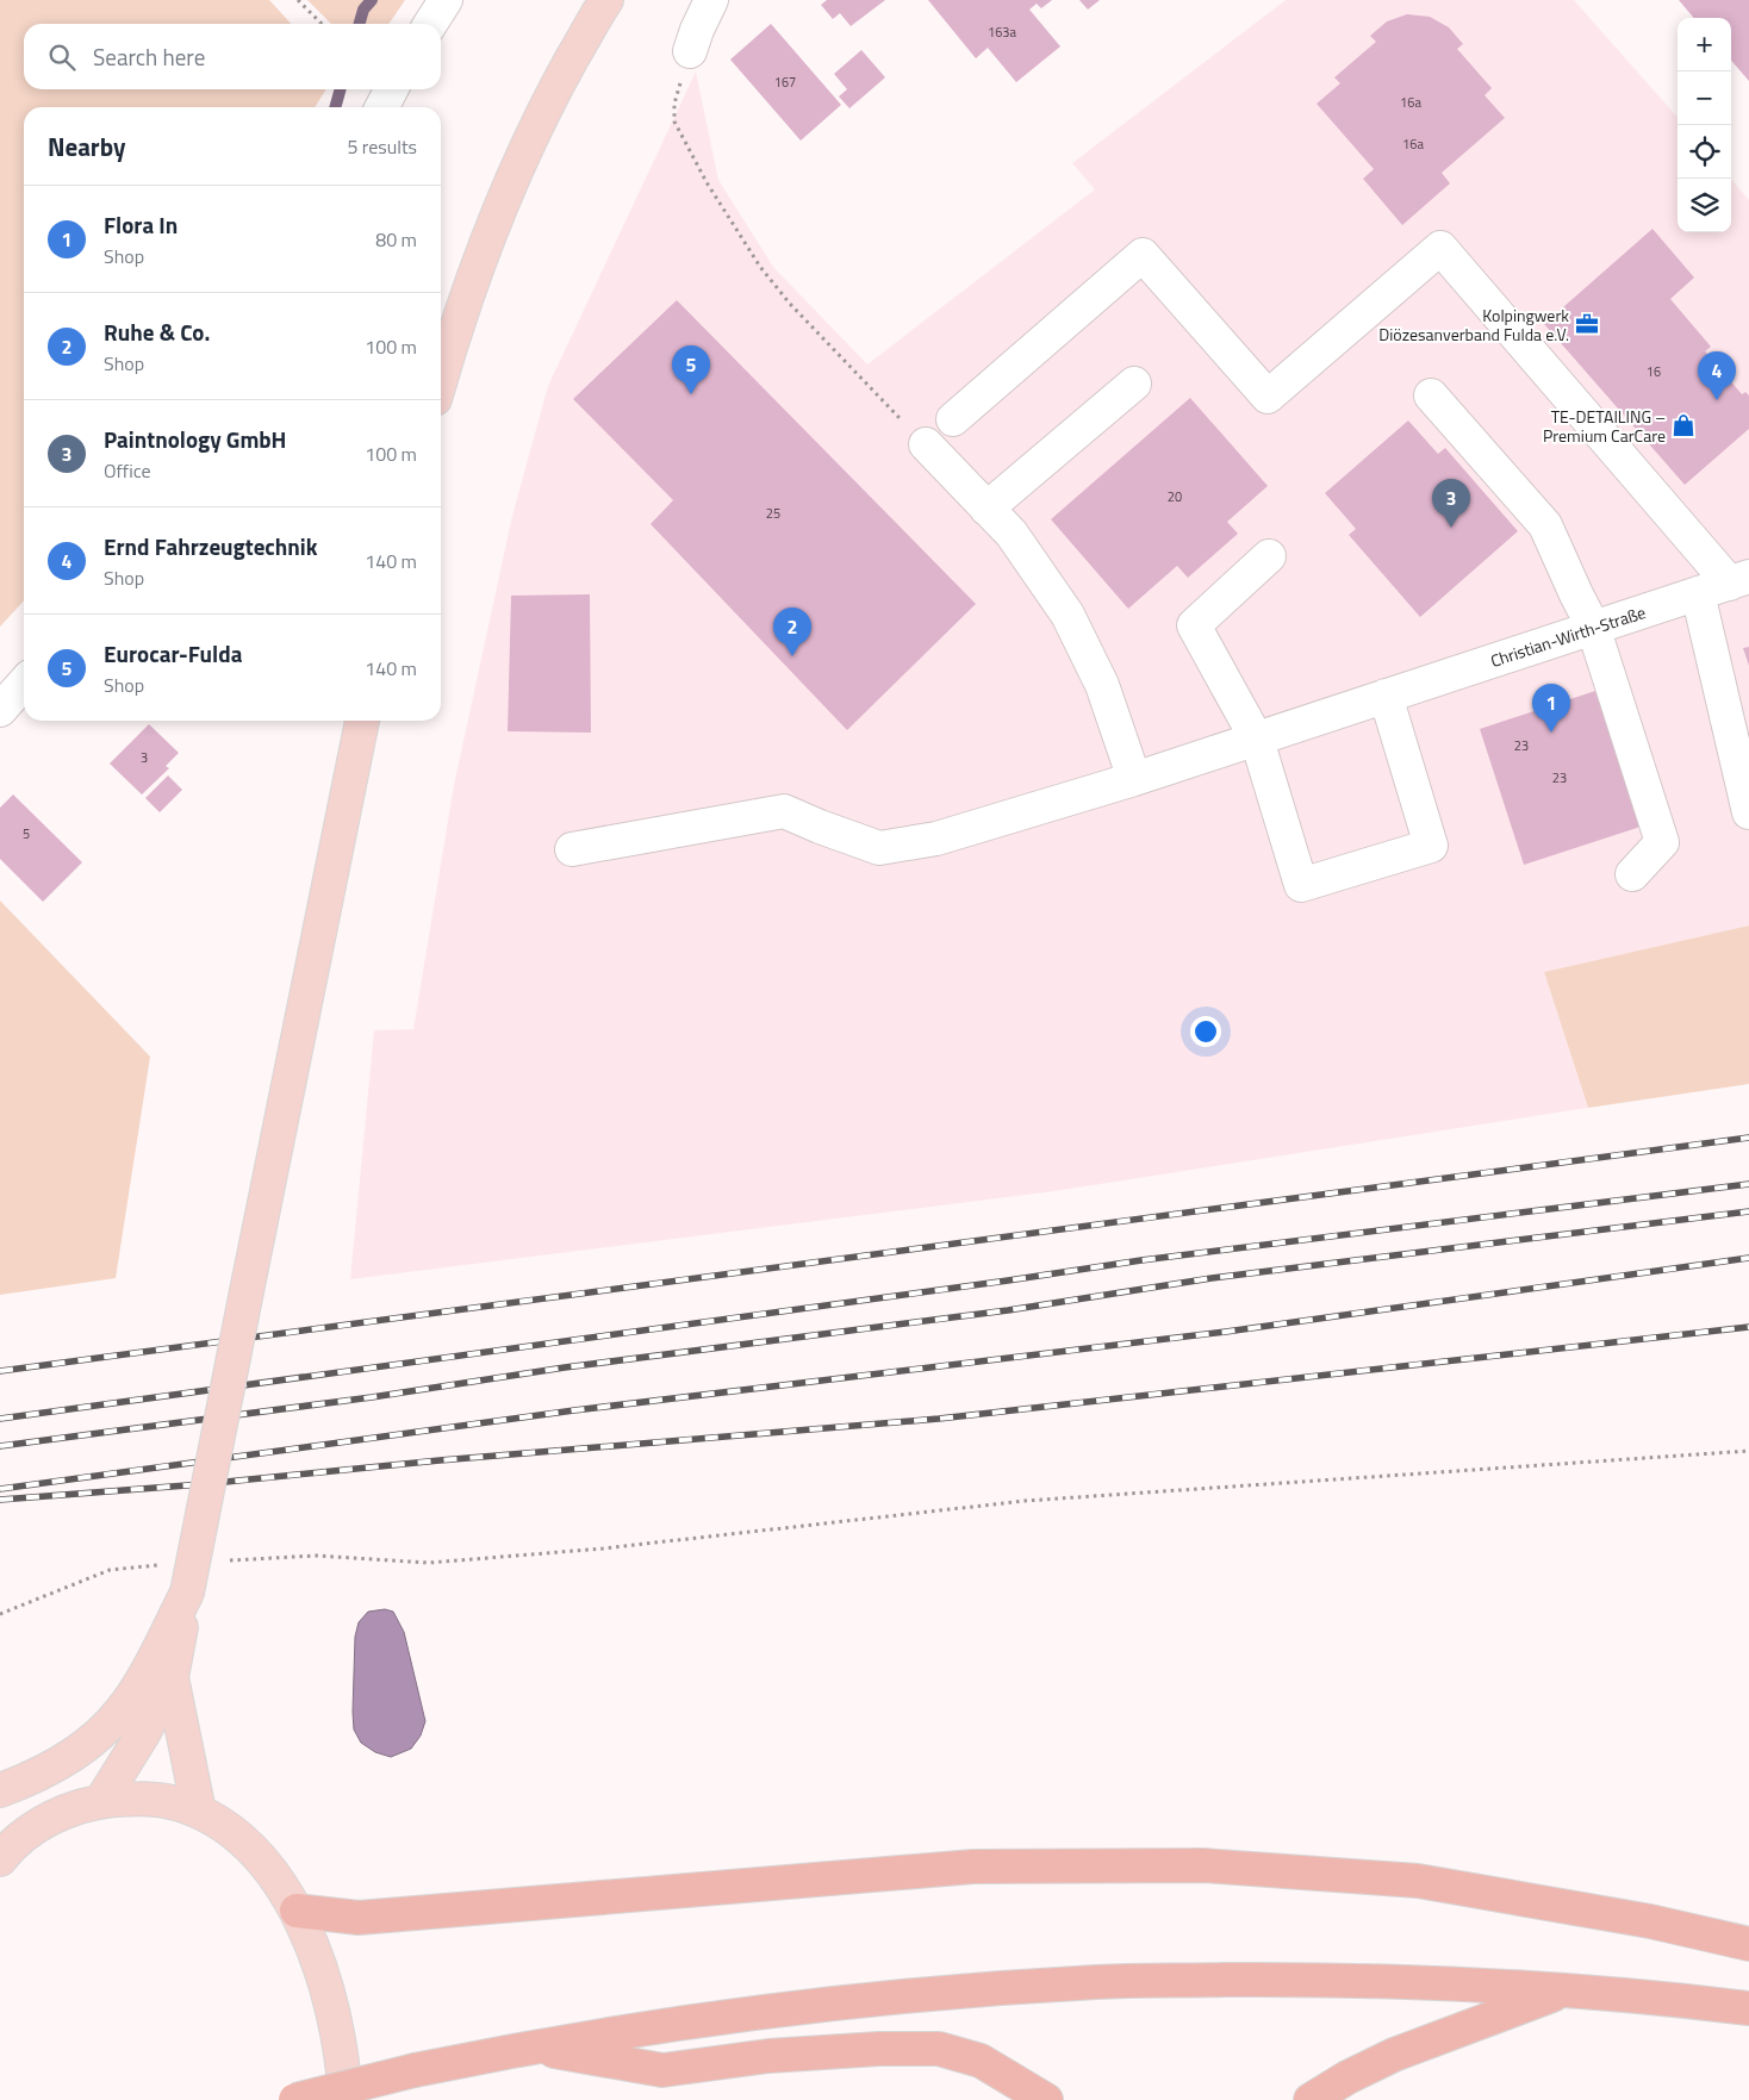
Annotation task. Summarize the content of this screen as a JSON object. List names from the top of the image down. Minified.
{"streets":{"street":["Christian-Wirth-Straße"]},"places":{"office":["Kolpingwerk Diözesanverband Fulda e.V."],"shop":["TE-DETAILING – Premium CarCare"]},"house_numbers":["163a","167","16a","16a","16","20","25","23","3","23","5"],"page":{"map_buttons":["+","−"],"search":"Search here","heading":["Nearby","5 results"],"list":[{"mark":"1","name":"Flora In","note":"Shop","value":"80 m"},{"mark":"2","name":"Ruhe & Co.","note":"Shop","value":"100 m"},{"mark":"3","name":"Paintnology GmbH","note":"Office","value":"100 m"},{"mark":"4","name":"Ernd Fahrzeugtechnik","note":"Shop","value":"140 m"},{"mark":"5","name":"Eurocar-Fulda","note":"Shop","value":"140 m"}],"pins":["5","4","3","2","1"]}}
